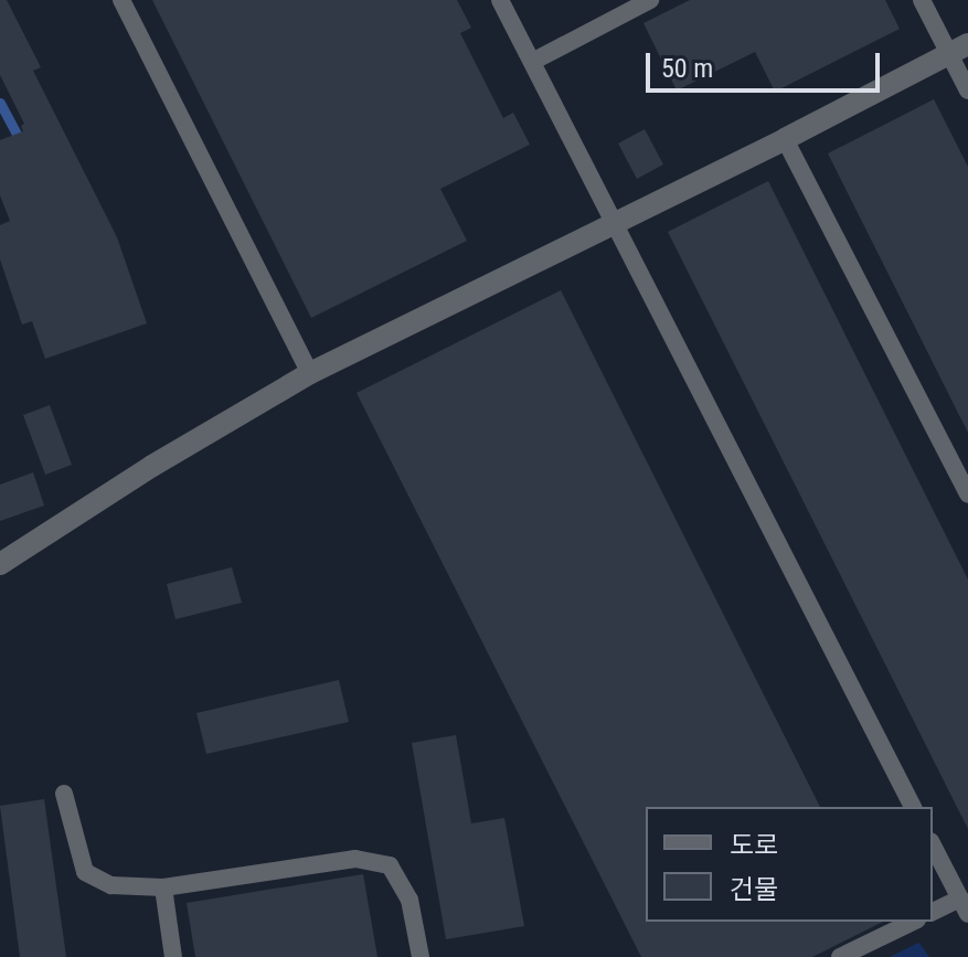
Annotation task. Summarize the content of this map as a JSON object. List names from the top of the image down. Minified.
{"legend":["도로","건물"],"scale_bar":"50 m"}
